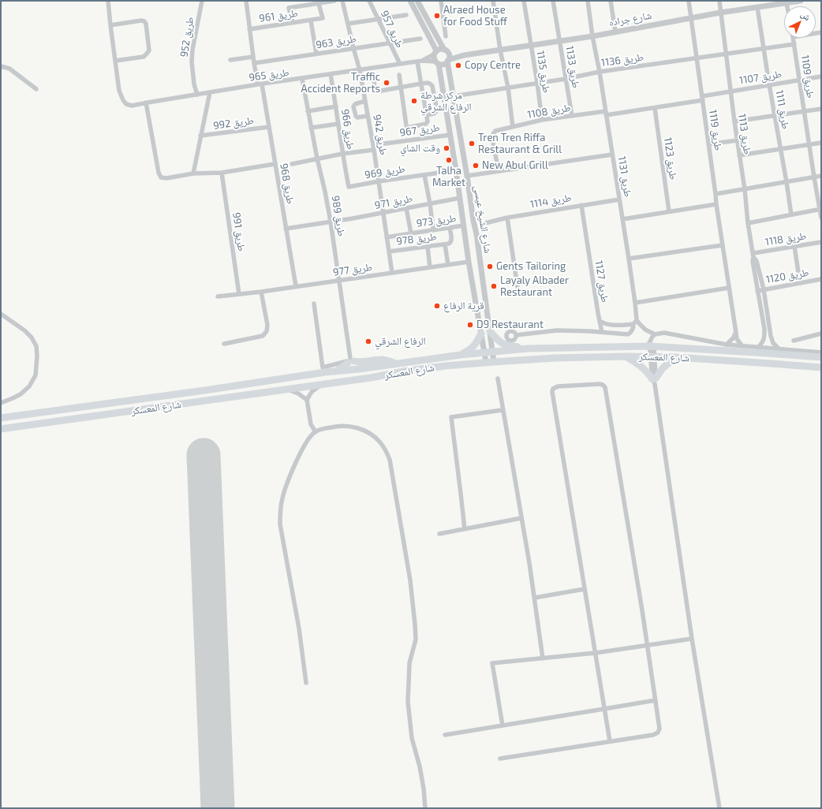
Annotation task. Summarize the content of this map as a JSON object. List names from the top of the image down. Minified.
{"streets":{"main road":["شارع المعسكر"],"street":["طريق 961","شارع جراده","طريق 957","طريق 952","طريق 963","طريق 1136","طريق 1133","طريق 1135","طريق 965","طريق 1109","طريق 1107","طريق 1111","طريق 1108","طريق 992","طريق 966","طريق 967","طريق 1119","طريق 1113","طريق 942","طريق 1123","طريق 969","طريق 1131","طريق 968","طريق 1114","طريق 971","طريق 989","شارع الشيخ عيسى","طريق 973","طريق 991","طريق 978","طريق 1118","طريق 977","طريق 1120","طريق 1127"]},"crossings":[["طريق 961","طريق 963"],["طريق 961","طريق 965"],["طريق 961","طريق 968"],["شارع جراده","طريق 1133"],["شارع جراده","طريق 1135"],["شارع جراده","طريق 1111"],["شارع جراده","طريق 1119"],["شارع جراده","طريق 1113"],["شارع جراده","طريق 1131"],["طريق 957","طريق 963"],["طريق 957","طريق 965"],["طريق 952","طريق 965"],["طريق 963","طريق 942"],["طريق 1136","طريق 1133"],["طريق 1136","طريق 1135"],["طريق 1136","طريق 1109"],["طريق 1136","طريق 1111"],["طريق 1136","طريق 1119"],["طريق 1136","طريق 1113"],["طريق 1136","طريق 1131"],["طريق 1136","شارع الشيخ عيسى"],["طريق 1133","طريق 1108"],["طريق 1135","طريق 1108"],["طريق 965","طريق 992"],["طريق 965","طريق 966"],["طريق 965","طريق 942"],["طريق 965","طريق 968"],["طريق 965","طريق 989"],["طريق 965","شارع الشيخ عيسى"],["طريق 1109","طريق 1107"],["طريق 1107","طريق 1111"],["طريق 1107","طريق 1119"],["طريق 1107","طريق 1113"],["طريق 1108","طريق 1131"],["طريق 992","طريق 968"],["طريق 966","طريق 967"],["طريق 966","طريق 969"],["طريق 967","طريق 942"],["طريق 967","طريق 989"],["طريق 967","شارع الشيخ عيسى"],["طريق 1113","طريق 1118"],["طريق 1113","طريق 1120"],["طريق 942","طريق 969"],["طريق 942","طريق 971"],["طريق 942","طريق 973"],["طريق 942","طريق 978"],["طريق 942","طريق 977"],["طريق 969","شارع الشيخ عيسى"],["طريق 1131","طريق 1114"],["طريق 968","طريق 971"],["طريق 968","طريق 977"],["طريق 1114","طريق 1127"],["طريق 971","طريق 989"],["طريق 971","شارع الشيخ عيسى"],["طريق 971","طريق 973"],["طريق 989","طريق 977"],["شارع الشيخ عيسى","طريق 973"],["شارع الشيخ عيسى","طريق 977"],["شارع الشيخ عيسى","شارع المعسكر"],["طريق 973","طريق 978"],["طريق 991","طريق 977"],["طريق 978","طريق 977"]],"places":["Alraed House for Food Stuff","Copy Centre","Traffic Accident Reports","مركز شرطة الرفاع الشرقي","Tren Tren Riffa Restaurant & Grill","وقت الشاي","Talha Market","New Abul Grill","Gents Tailoring","Layaly Albader Restaurant","قرية الرفاع","D9 Restaurant","الرفاع الشرقي"],"north":"top right"}
